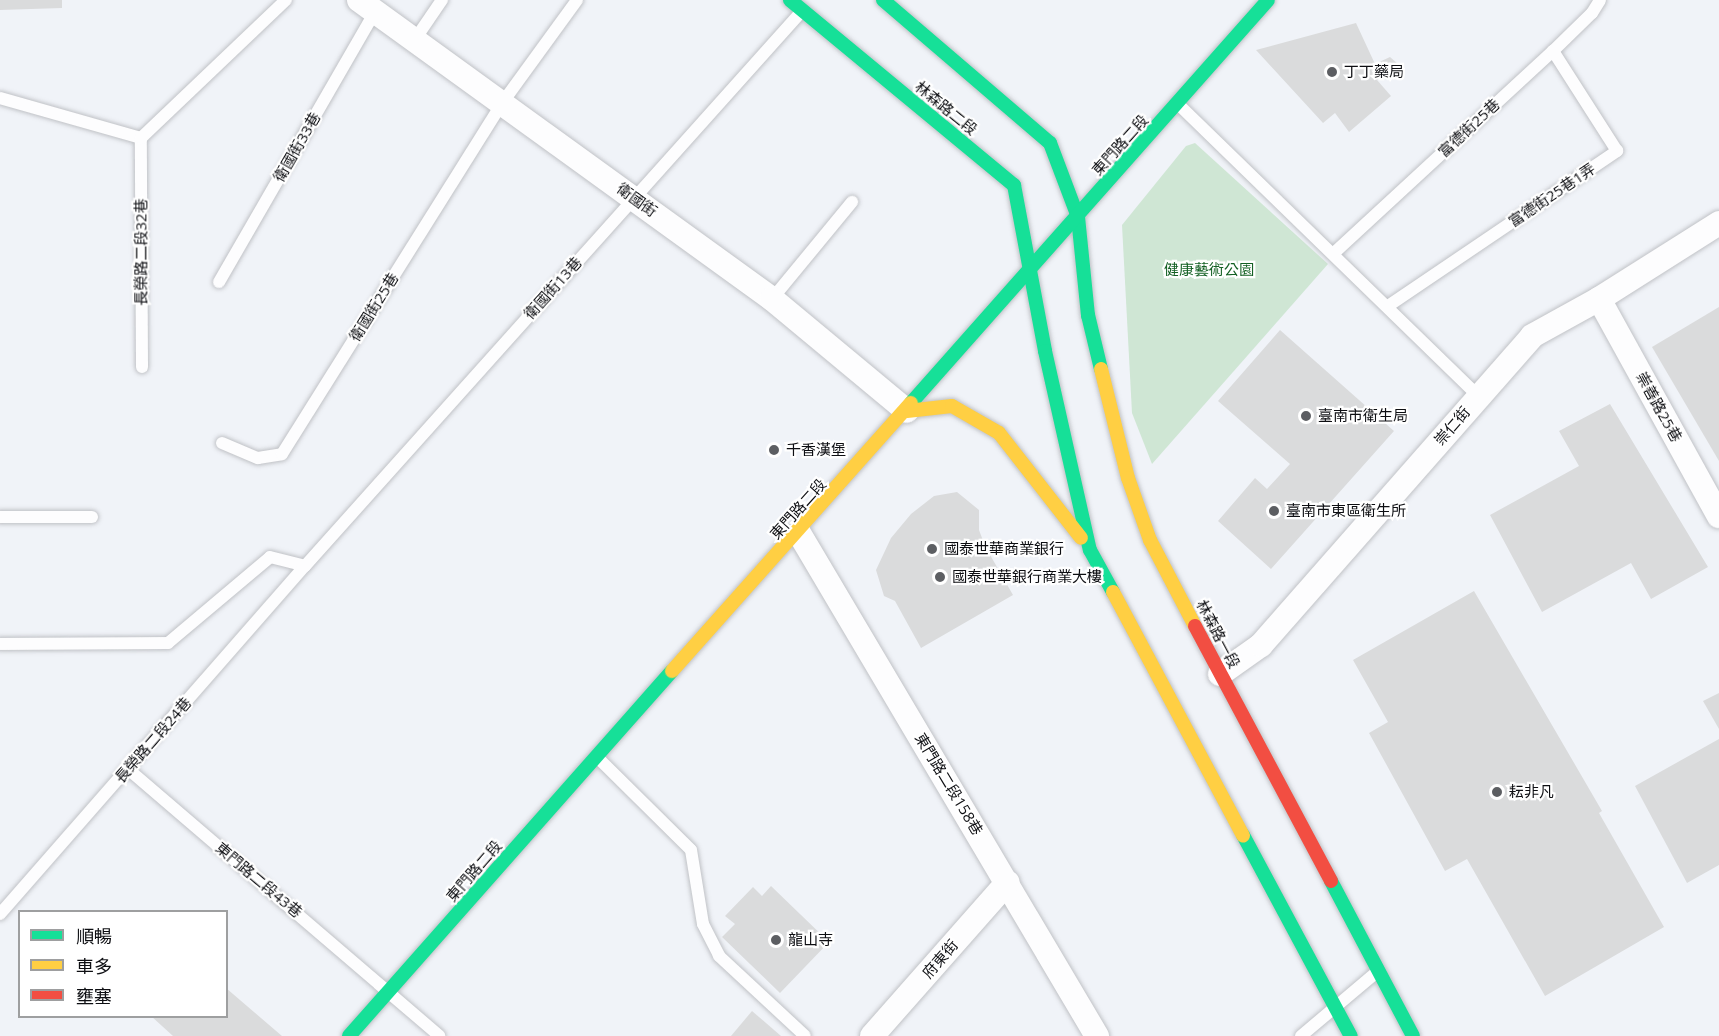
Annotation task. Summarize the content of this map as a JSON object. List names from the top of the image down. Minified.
{"streets":{"street":["林森路二段","東門路二段","衛國街","崇善路25巷","崇仁街","林森路一段","東門路二段158巷","府東街"],"lane":["富德街25巷","衛國街33巷","富德街25巷1弄","長榮路二段32巷","衛國街13巷","衛國街25巷","長榮路二段24巷","東門路二段43巷"]},"crossings":[["林森路二段","東門路二段"],["林森路二段","衛國街13巷"],["富德街25巷","富德街25巷1弄"],["東門路二段","衛國街"],["東門路二段","林森路一段"],["東門路二段","東門路二段158巷"],["東門路二段","東門路二段43巷"],["衛國街33巷","衛國街"],["衛國街","衛國街13巷"],["衛國街","衛國街25巷"],["衛國街13巷","長榮路二段24巷"],["崇善路25巷","崇仁街"],["崇仁街","林森路一段"],["長榮路二段24巷","東門路二段43巷"],["東門路二段158巷","府東街"]],"parks":["健康藝術公園"],"places":["丁丁藥局","臺南市衛生局","千香漢堡","臺南市東區衛生所","國泰世華商業銀行","國泰世華銀行商業大樓","耘非凡","龍山寺"],"legend":["順暢","車多","壅塞"]}
